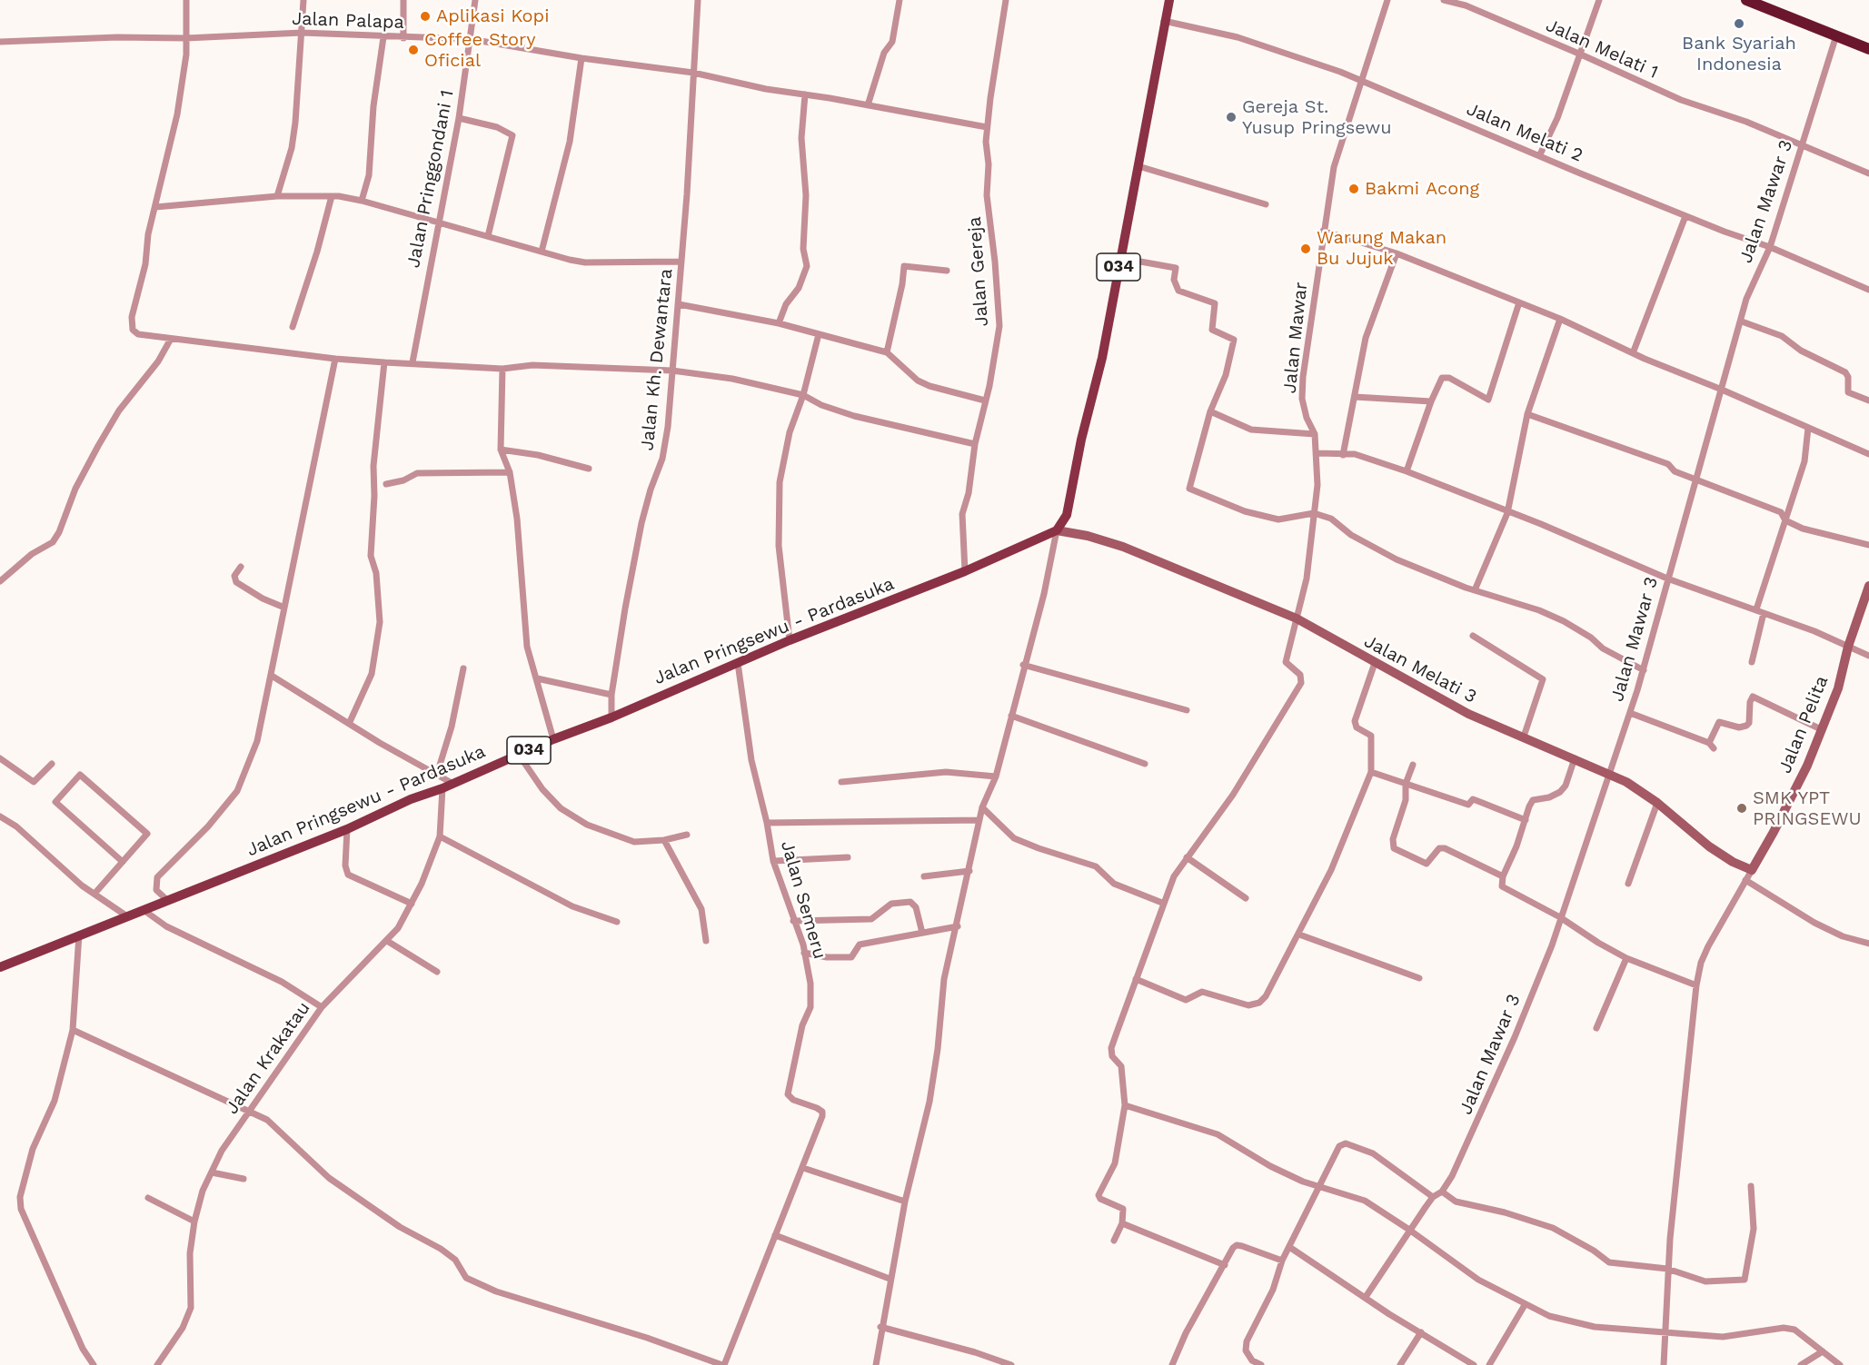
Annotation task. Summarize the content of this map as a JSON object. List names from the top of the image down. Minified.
{"streets":{"main road":["034","Jalan Pringsewu - Pardasuka"],"street":["Jalan Palapa","Jalan Melati 1","Jalan Melati 2","Jalan Pringgondani 1","Jalan Mawar 3","Jalan Gereja","Jalan Mawar","Jalan Kh. Dewantara","Jalan Melati 3","Jalan Pelita","Jalan Semeru","Jalan Krakatau"]},"crossings":[["Jalan Palapa","Jalan Pringgondani 1"],["Jalan Palapa","Jalan Gereja"],["Jalan Palapa","Jalan Kh. Dewantara"],["Jalan Melati 1","Jalan Mawar 3"],["Jalan Melati 2","Jalan Mawar 3"],["Jalan Melati 2","034"],["Jalan Melati 2","Jalan Mawar"],["Jalan Mawar 3","Jalan Melati 3"],["034","Jalan Pringsewu - Pardasuka"],["034","Jalan Melati 3"],["Jalan Gereja","Jalan Pringsewu - Pardasuka"],["Jalan Mawar","Jalan Melati 3"],["Jalan Kh. Dewantara","Jalan Pringsewu - Pardasuka"],["Jalan Pringsewu - Pardasuka","Jalan Melati 3"],["Jalan Pringsewu - Pardasuka","Jalan Semeru"],["Jalan Pringsewu - Pardasuka","Jalan Krakatau"],["Jalan Melati 3","Jalan Pelita"]],"places":["Aplikasi Kopi","Bank Syariah Indonesia","Coffee Story Oficial","Gereja St. Yusup Pringsewu","Bakmi Acong","Warung Makan Bu Jujuk","SMK YPT PRINGSEWU"]}
